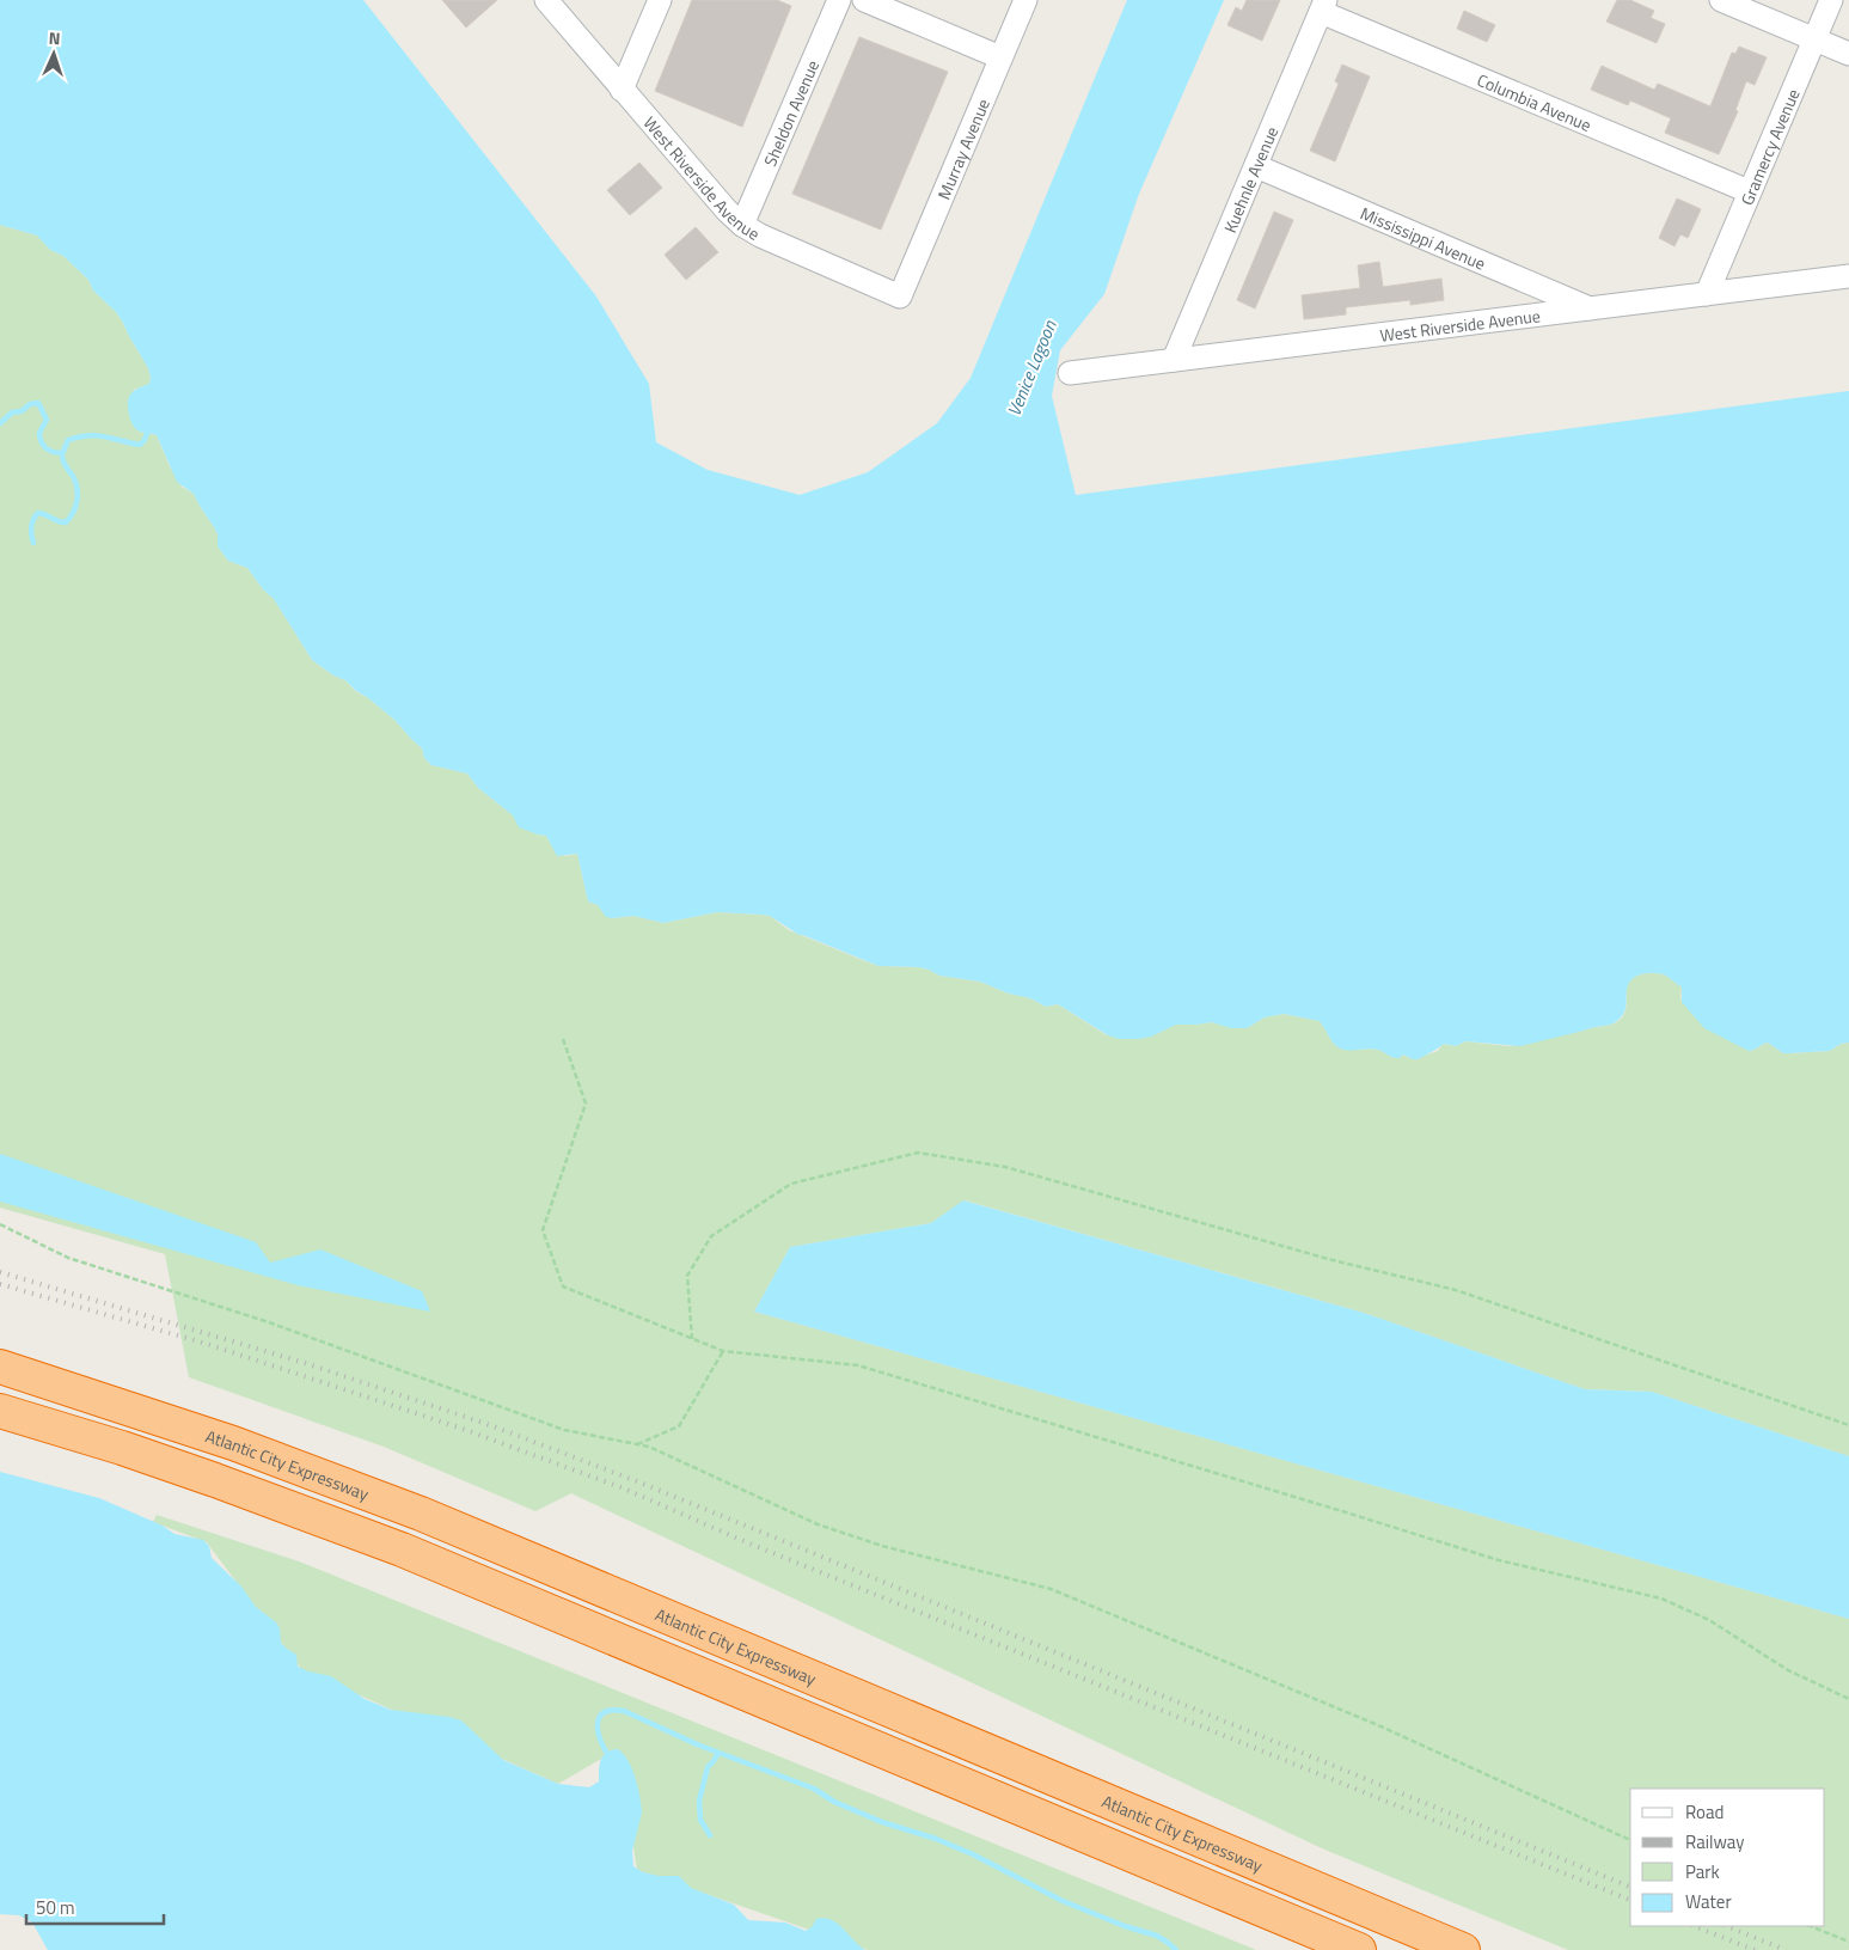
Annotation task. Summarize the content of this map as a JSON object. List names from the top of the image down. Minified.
{"streets":{"highway":["Atlantic City Expressway"],"street":["Columbia Avenue","Sheldon Avenue","Gramercy Avenue","Murray Avenue","West Riverside Avenue","Kuehnle Avenue","Mississippi Avenue"]},"crossings":[["Columbia Avenue","Gramercy Avenue"],["Columbia Avenue","Kuehnle Avenue"],["Sheldon Avenue","West Riverside Avenue"],["Gramercy Avenue","West Riverside Avenue"],["Murray Avenue","West Riverside Avenue"],["West Riverside Avenue","Kuehnle Avenue"],["West Riverside Avenue","Mississippi Avenue"],["Kuehnle Avenue","Mississippi Avenue"]],"water":["Venice Lagoon"],"legend":["Road","Railway","Park","Water"],"scale_bar":"50 m","north":"top"}
